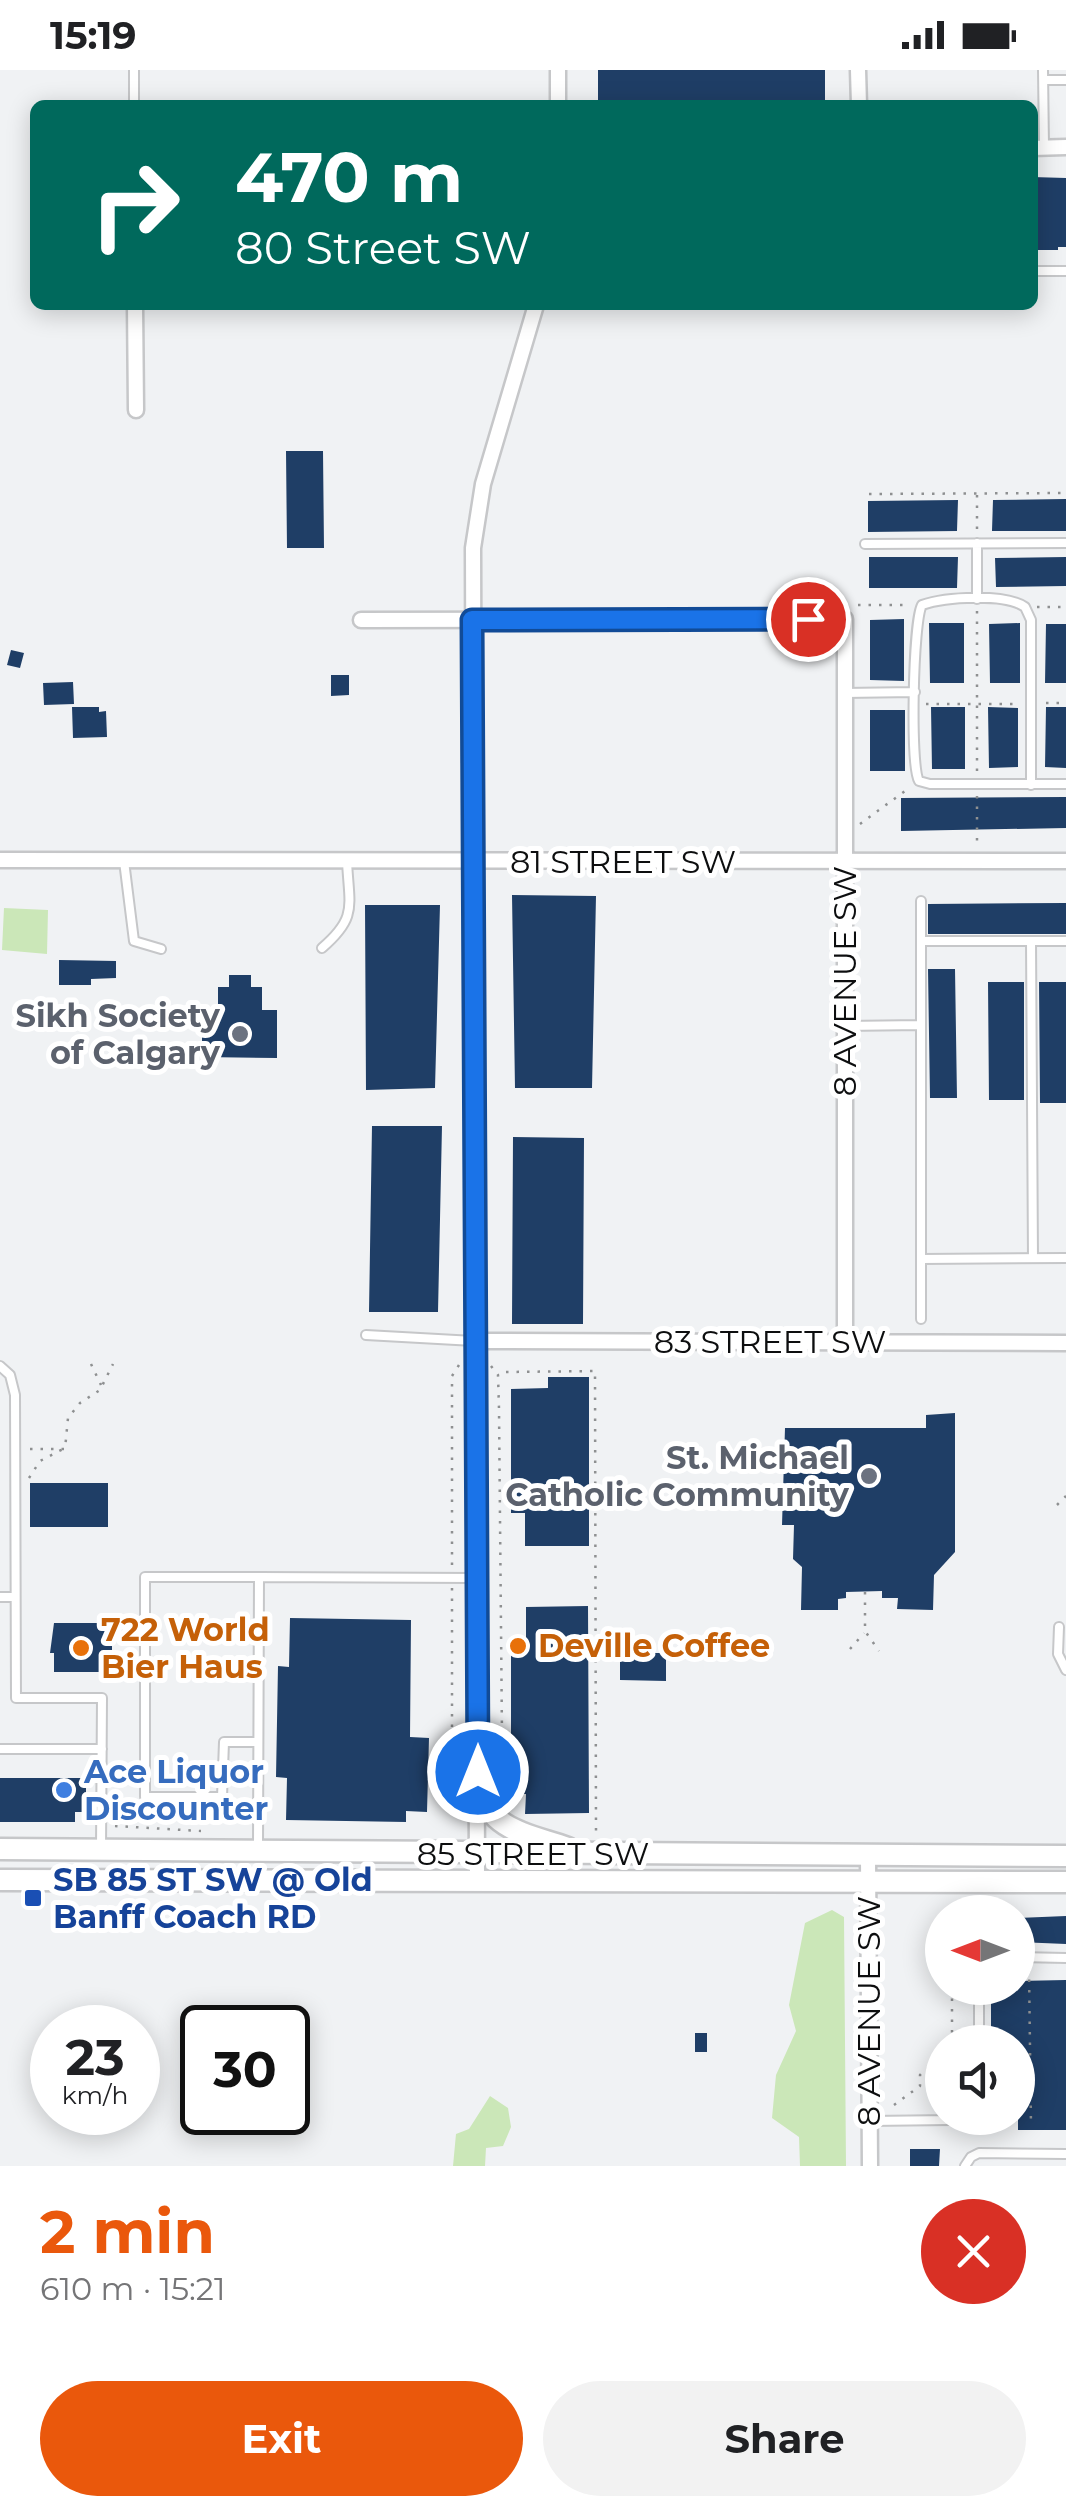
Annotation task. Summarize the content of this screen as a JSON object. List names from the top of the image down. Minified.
{"streets":{"main road":["85 STREET SW"],"street":["81 STREET SW","8 AVENUE SW","83 STREET SW"]},"crossings":[["81 STREET SW","8 AVENUE SW"],["8 AVENUE SW","83 STREET SW"],["8 AVENUE SW","85 STREET SW"]],"places":{"other":["Sikh Society of Calgary","St. Michael Catholic Community","Deville Coffee","722 World Bier Haus","Ace Liquor Discounter"],"transit":["SB 85 ST SW @ Old Banff Coach RD"]},"north":"left","page":{"status":"15:19","turn":["470 m","80 Street SW"],"speed":"23 km/h","limit":"30","heading":["2 min","610 m · 15:21"],"buttons":["Exit","Share"]}}
